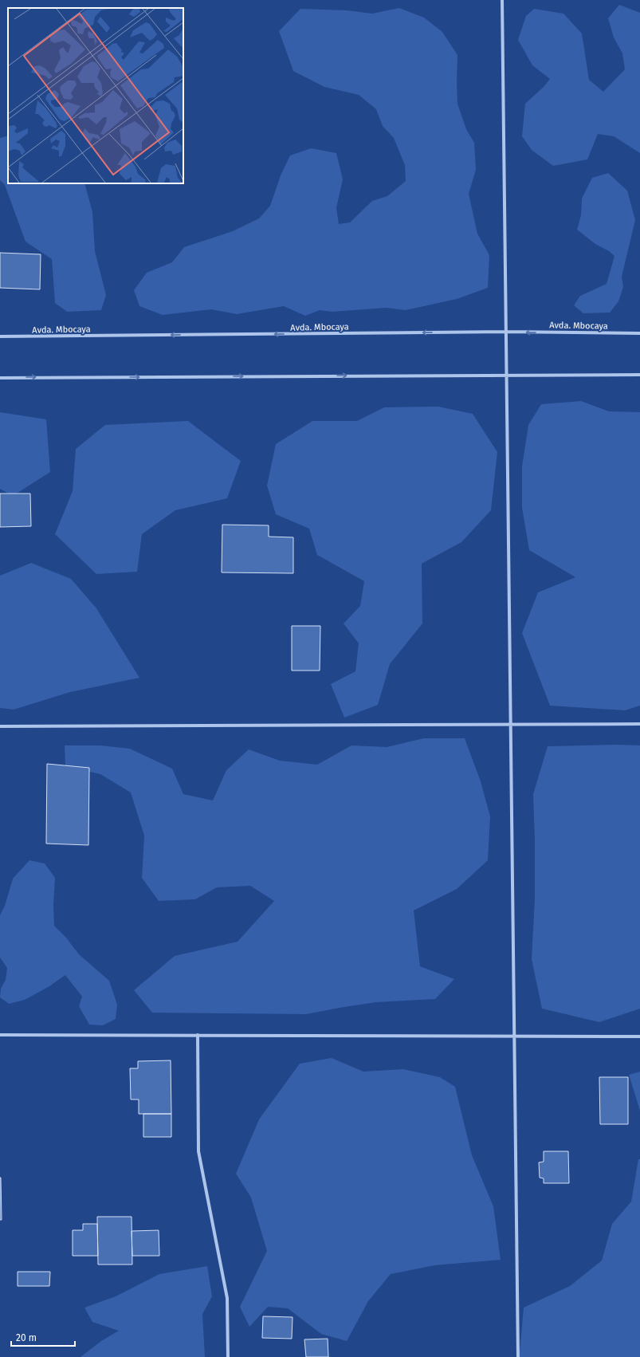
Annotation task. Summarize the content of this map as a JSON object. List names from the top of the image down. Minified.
{"streets":{"street":["Avda. Mbocaya"]},"one_way":["Avda. Mbocaya"],"scale_bar":"20 m"}
